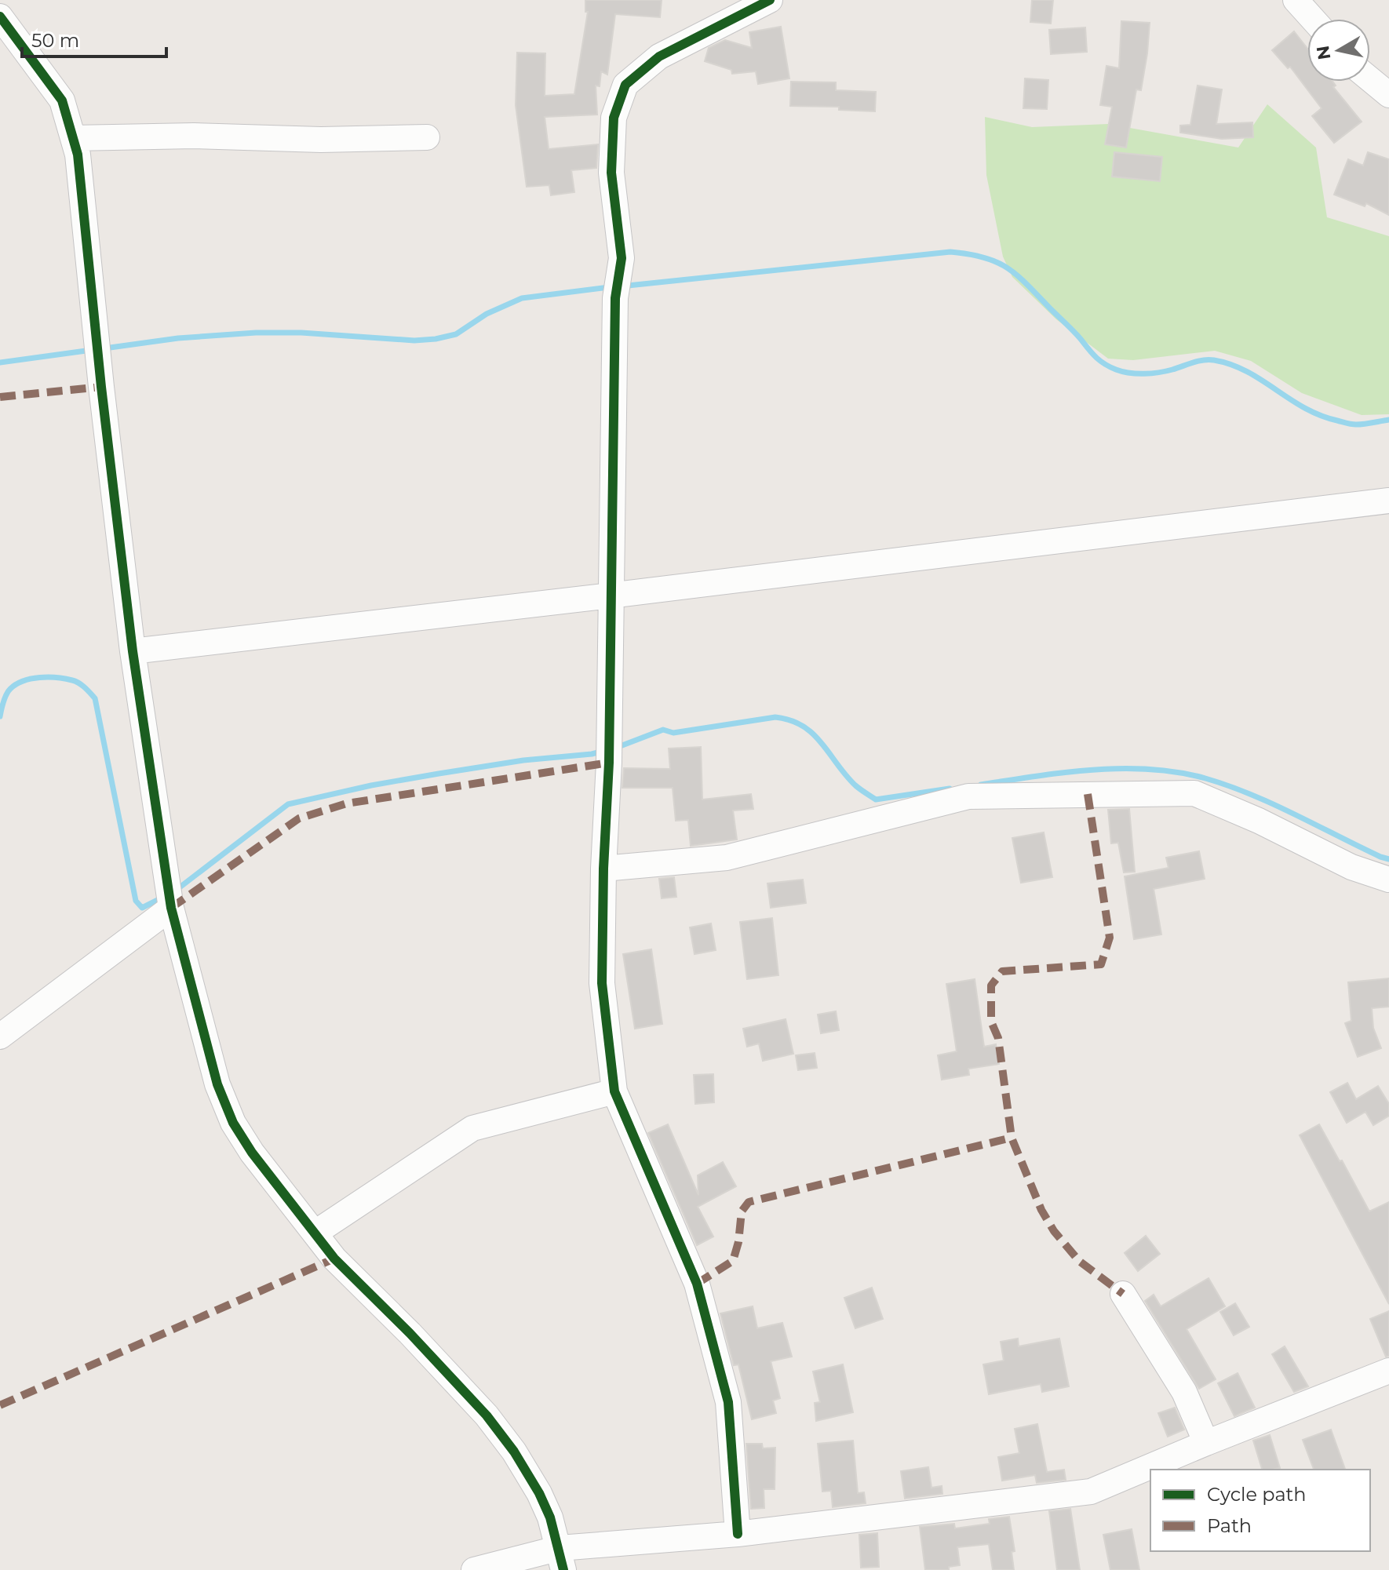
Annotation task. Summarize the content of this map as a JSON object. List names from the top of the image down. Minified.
{"legend":["Cycle path","Path"],"scale_bar":"50 m","north":"left"}
